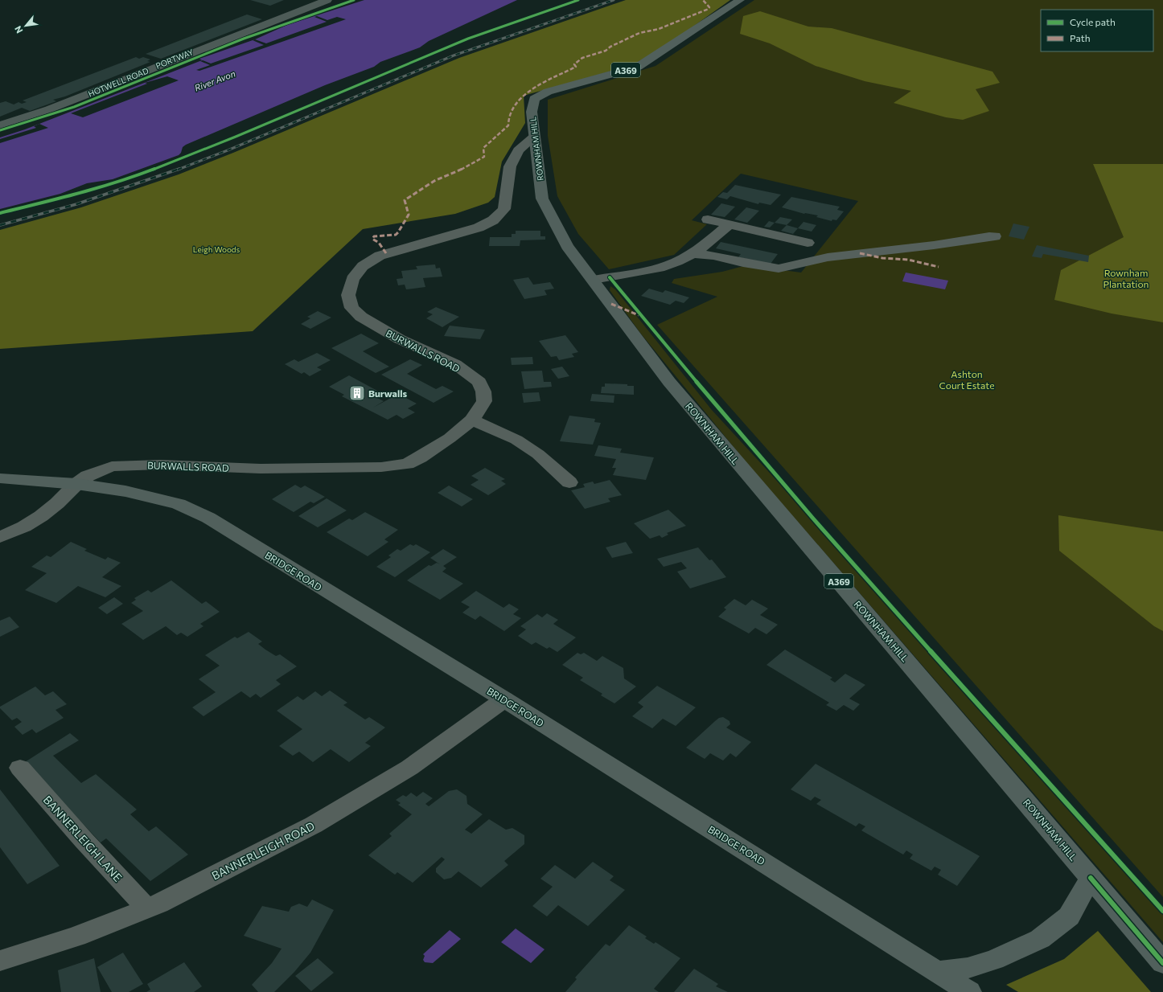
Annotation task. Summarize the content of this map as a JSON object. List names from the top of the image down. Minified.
{"streets":{"highway":["HOTWELL ROAD"],"main road":["A369","ROWNHAM HILL","BRIDGE ROAD"],"street":["BURWALLS ROAD","BANNERLEIGH LANE","BANNERLEIGH ROAD"],"cycle path":["PORTWAY"]},"crossings":[["ROWNHAM HILL","BURWALLS ROAD"],["BURWALLS ROAD","BRIDGE ROAD"],["BRIDGE ROAD","BANNERLEIGH ROAD"],["BANNERLEIGH LANE","BANNERLEIGH ROAD"]],"water":["River Avon"],"parks":["Leigh Woods","Rownham Plantation","Ashton Court Estate"],"places":{"building":["Burwalls"]},"legend":["Cycle path","Path"],"north":"bottom left"}
